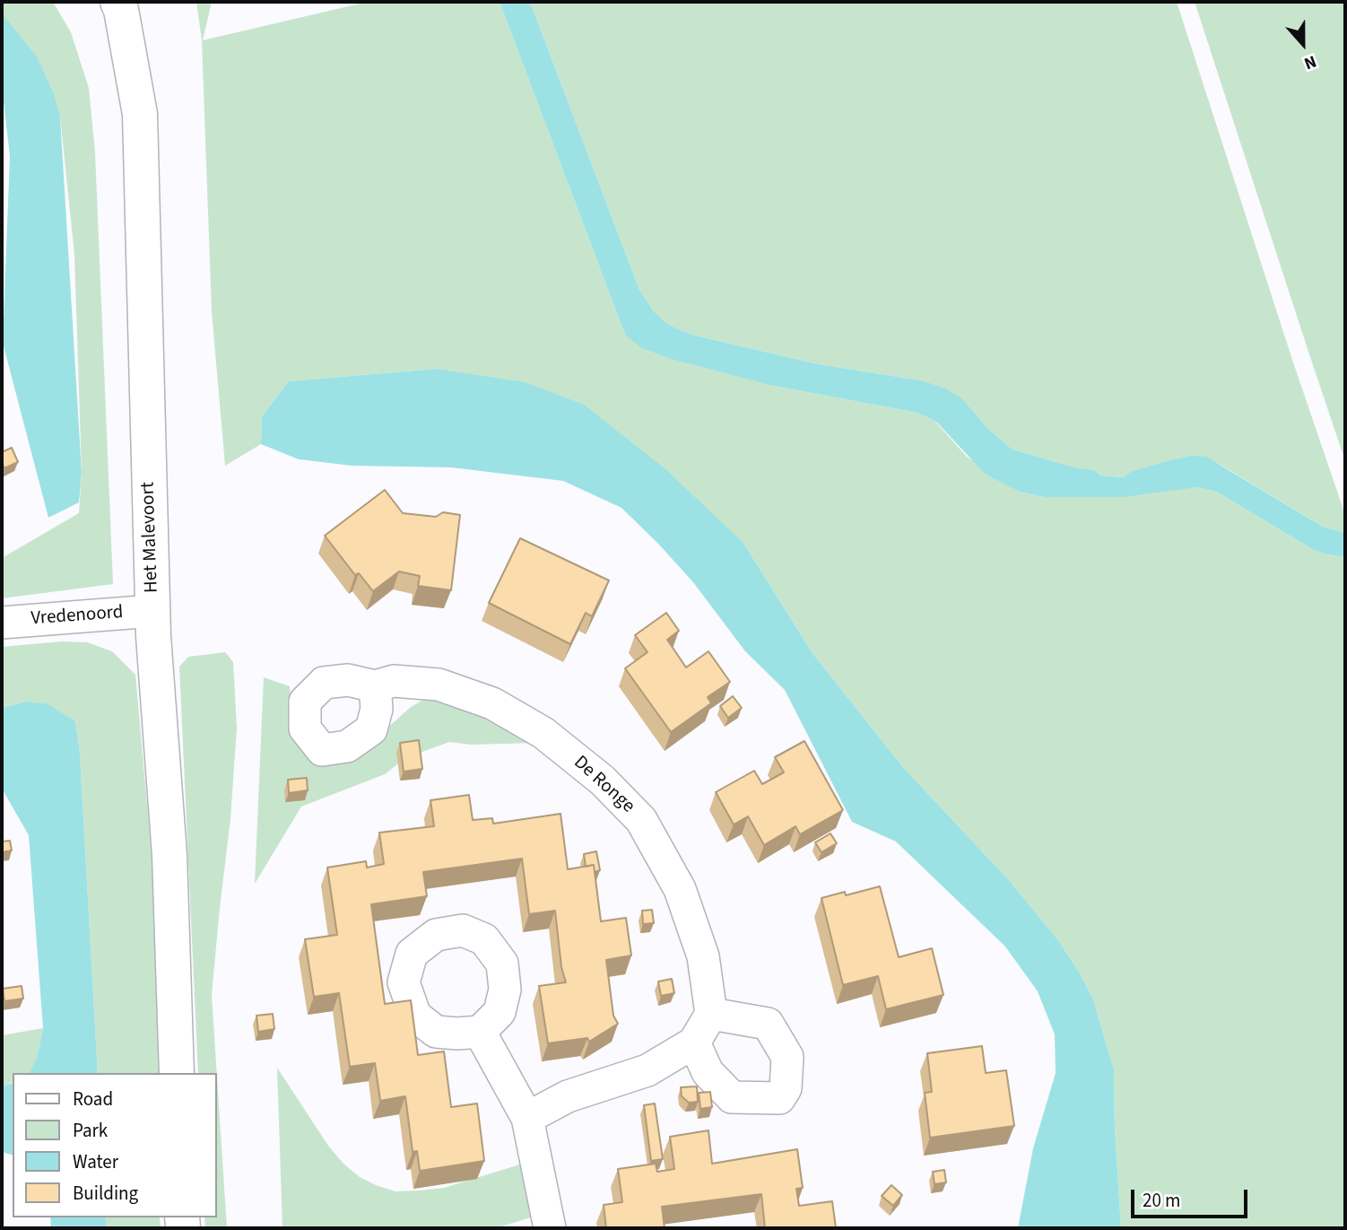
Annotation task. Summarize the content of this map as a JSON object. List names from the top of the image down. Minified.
{"streets":{"street":["Het Malevoort","Vredenoord","De Ronge"]},"crossings":[["Het Malevoort","Vredenoord"]],"legend":["Road","Park","Water","Building"],"scale_bar":"20 m","north":"bottom"}
